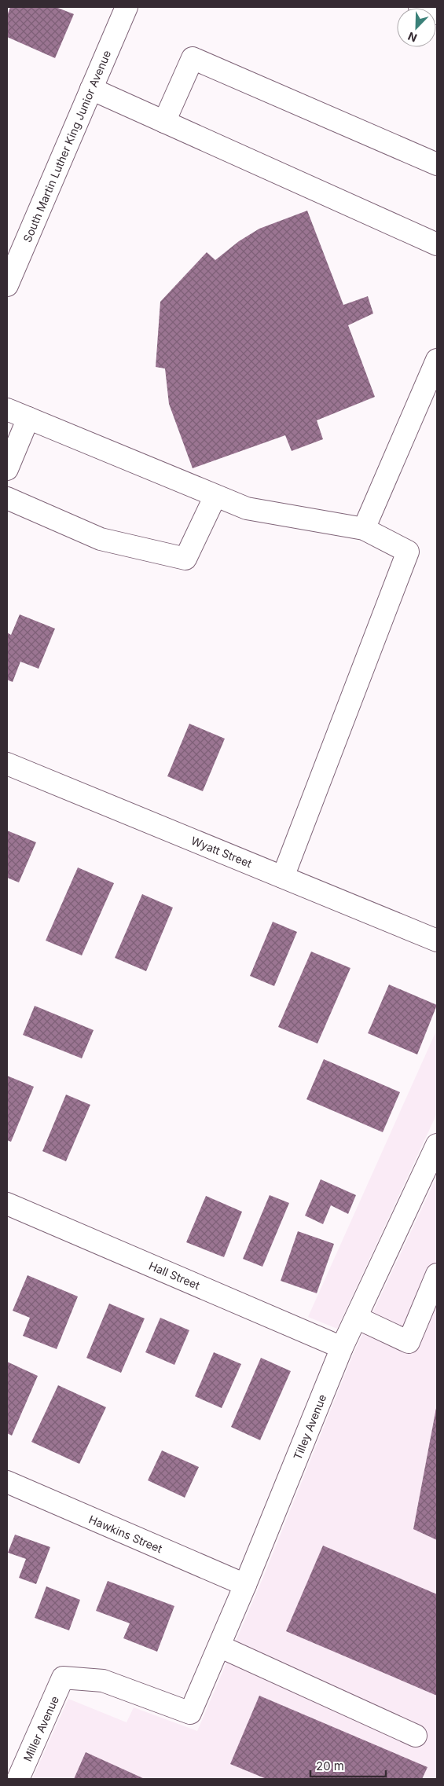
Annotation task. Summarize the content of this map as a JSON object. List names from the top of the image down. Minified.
{"streets":{"street":["South Martin Luther King Junior Avenue","Wyatt Street","Hall Street","Tilley Avenue","Hawkins Street","Miller Avenue"]},"crossings":[["Hall Street","Tilley Avenue"],["Tilley Avenue","Hawkins Street"],["Tilley Avenue","Miller Avenue"]],"scale_bar":"20 m","north":"bottom left"}
